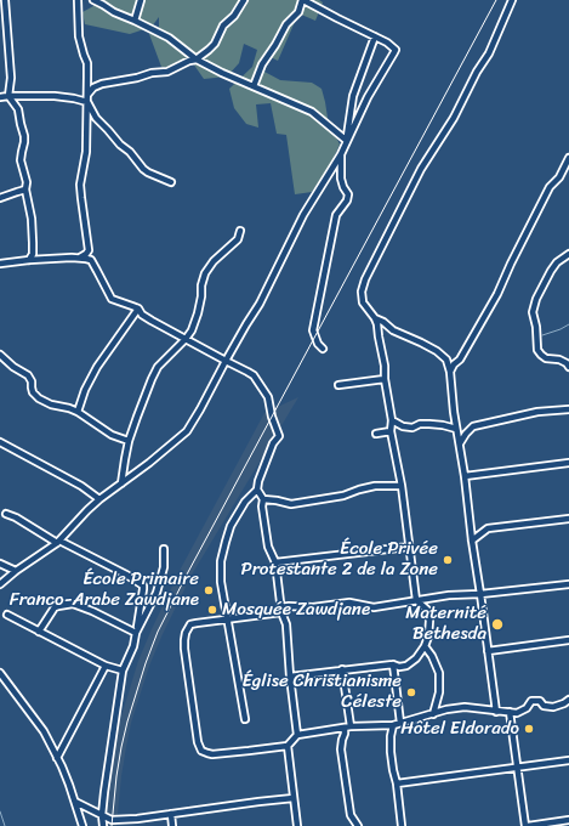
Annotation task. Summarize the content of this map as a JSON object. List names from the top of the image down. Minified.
{"places":["École Privée Protestante 2 de la Zone","École Primaire Franco-Arabe Zawdjane","Mosquée Zawdjane","Maternité Bethesda","Église Christianisme Céleste","Hôtel Eldorado"]}
